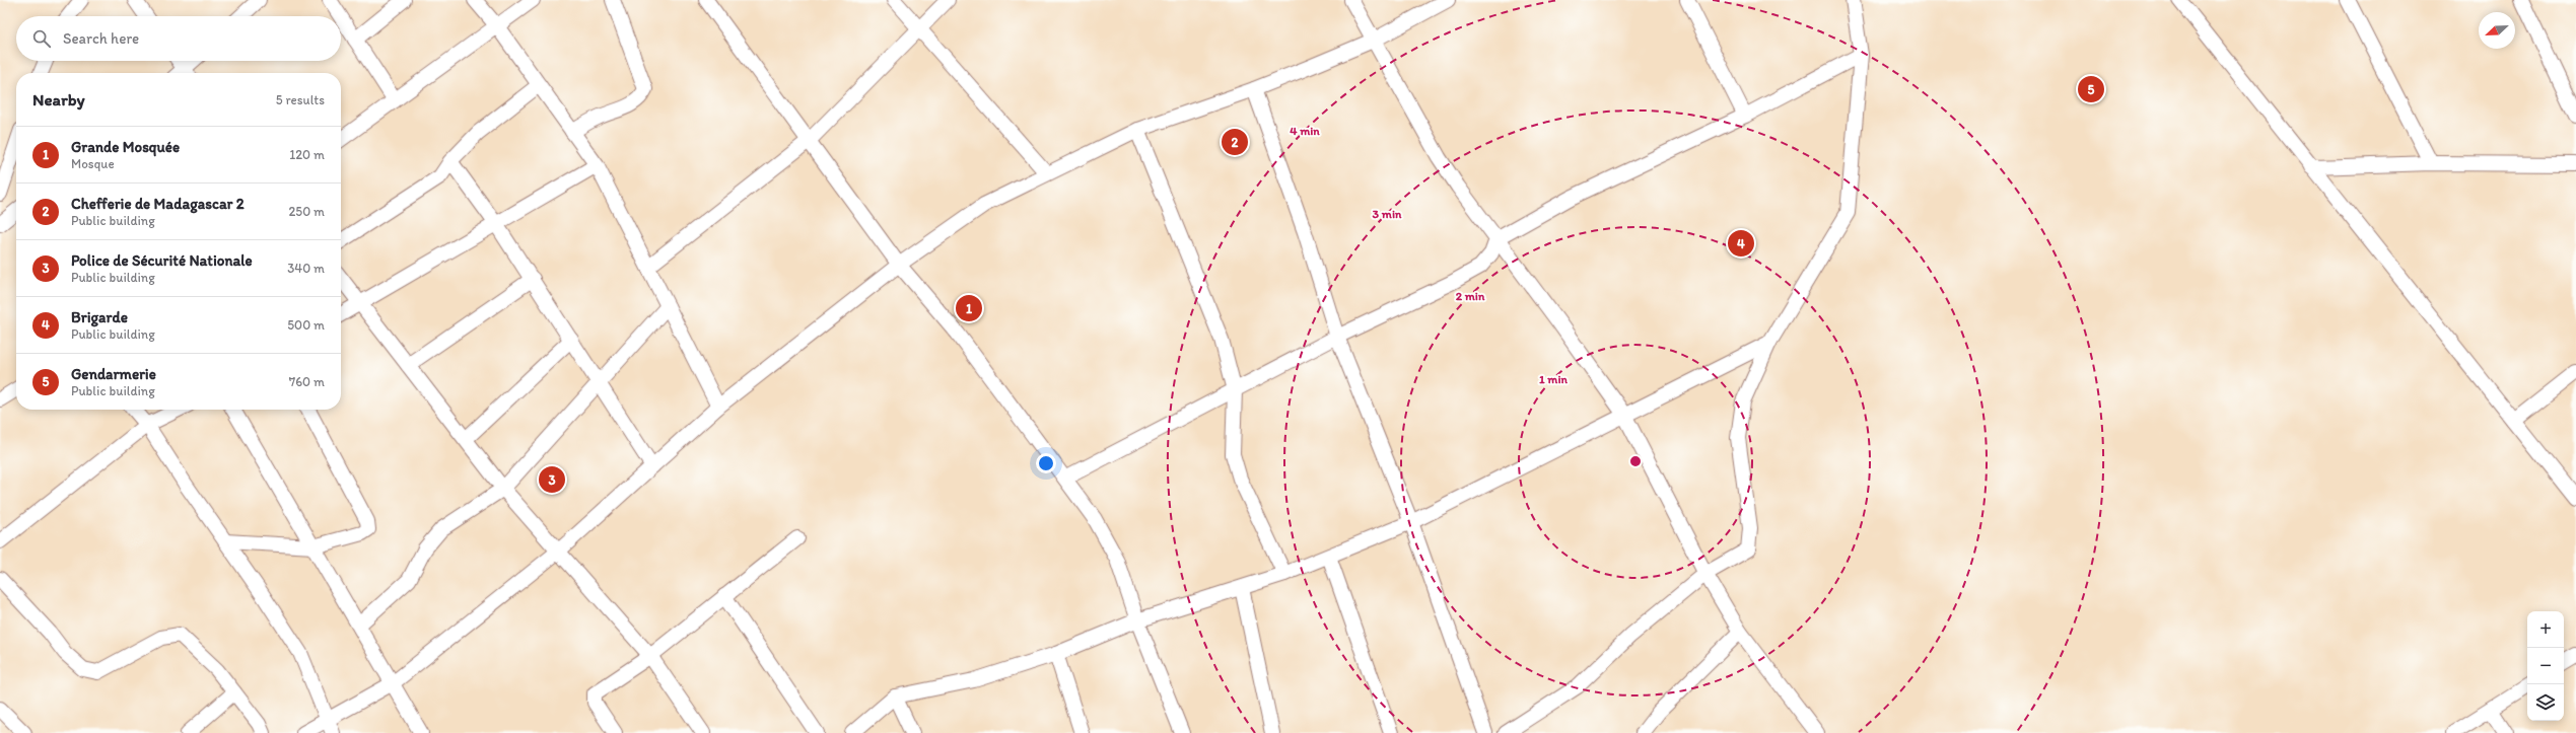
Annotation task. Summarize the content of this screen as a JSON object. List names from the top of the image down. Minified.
{"north":"bottom left","page":{"search":"Search here","heading":["Nearby","5 results"],"pins":["5","2","4","1","3"],"list":[{"mark":"1","name":"Grande Mosquée","note":"Mosque","value":"120 m"},{"mark":"2","name":"Chefferie de Madagascar 2","note":"Public building","value":"250 m"},{"mark":"3","name":"Police de Sécurité Nationale","note":"Public building","value":"340 m"},{"mark":"4","name":"Brigarde","note":"Public building","value":"500 m"},{"mark":"5","name":"Gendarmerie","note":"Public building","value":"760 m"}],"map_buttons":["+","−"]},"rings":["4 min","3 min","2 min","1 min"]}
